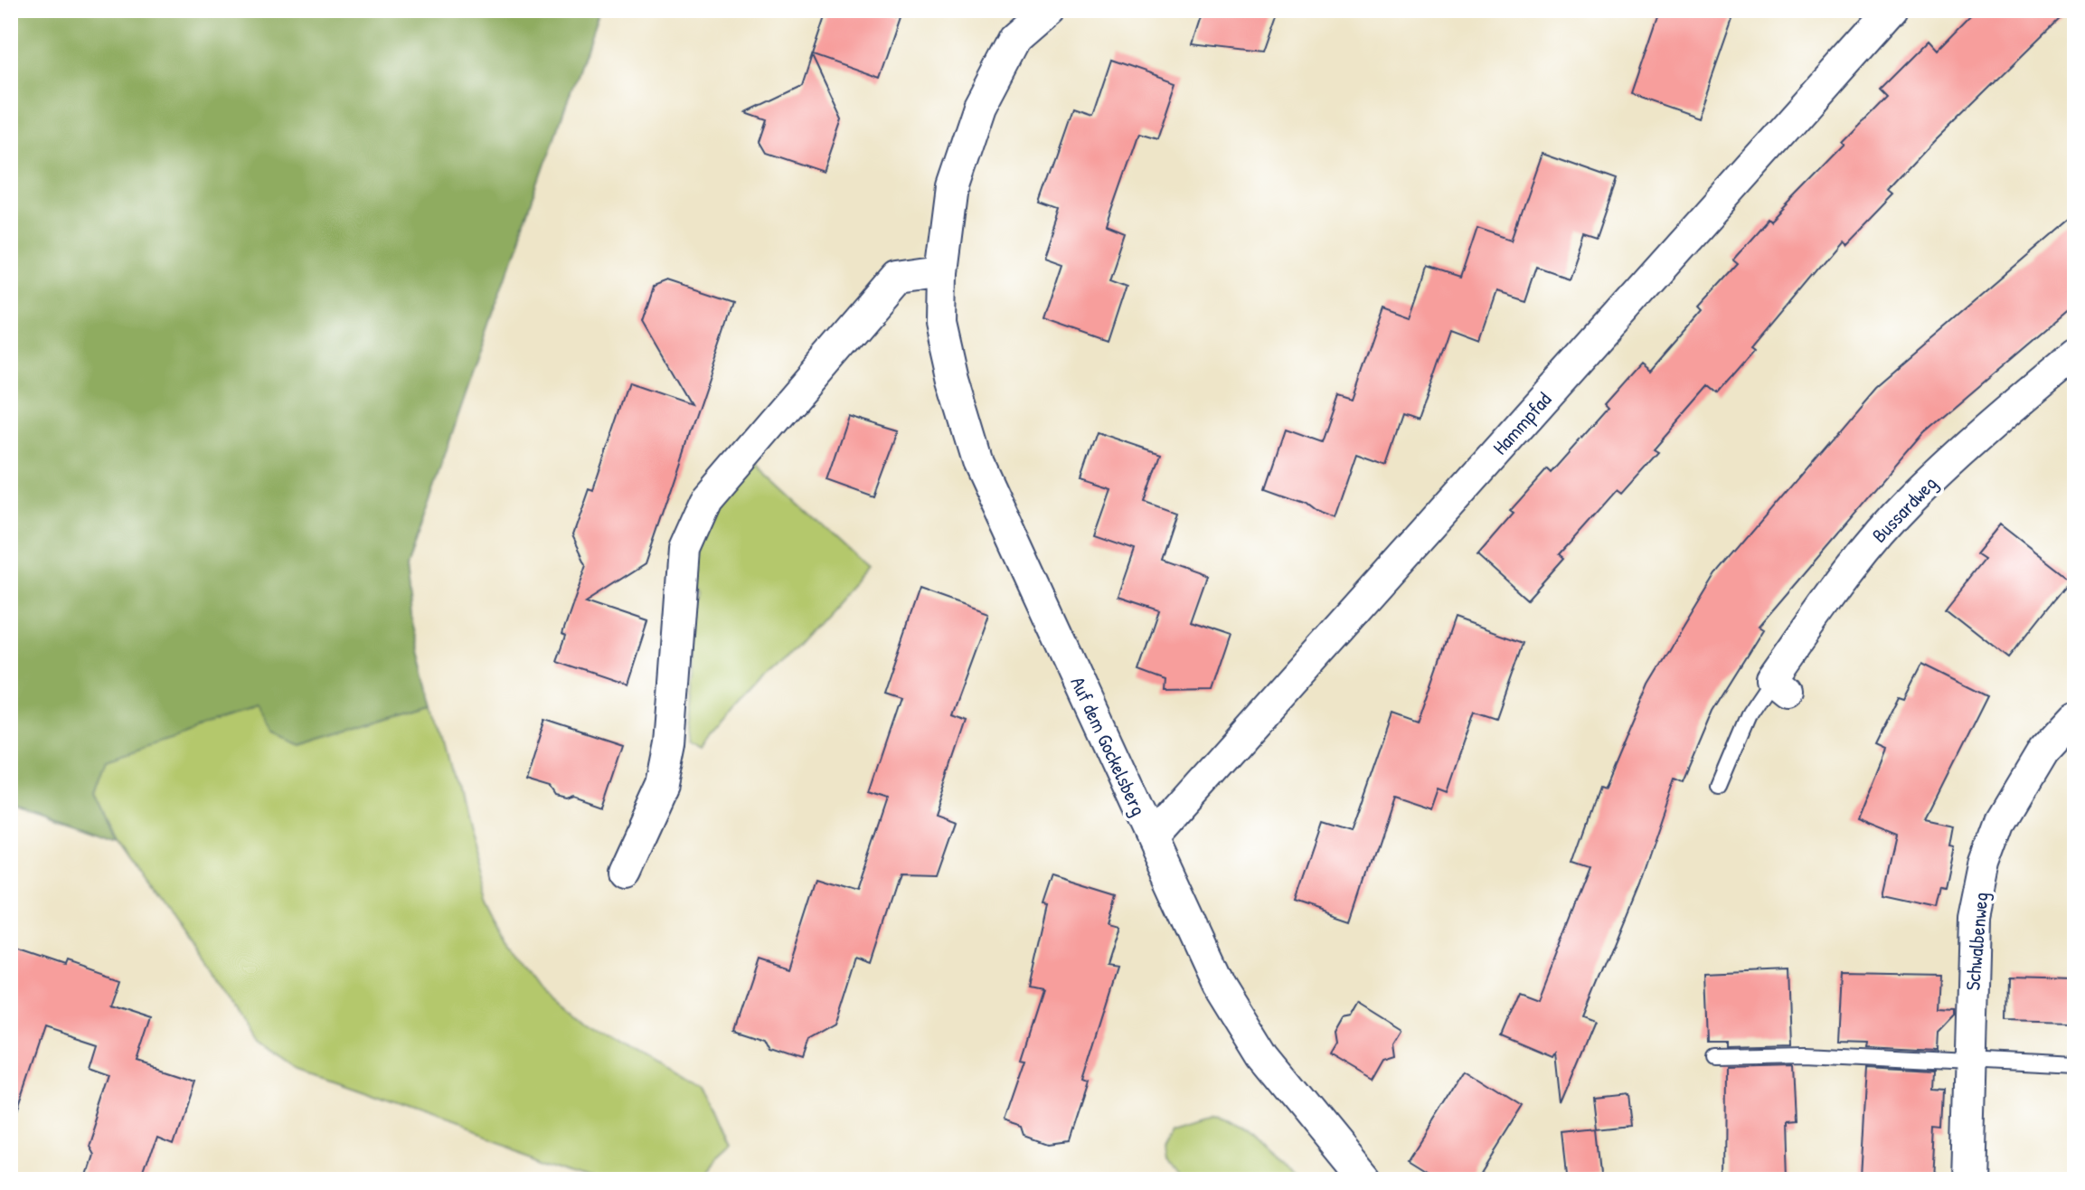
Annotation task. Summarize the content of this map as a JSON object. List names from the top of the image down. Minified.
{"streets":{"street":["Hammpfad","Bussardweg","Auf dem Gockelsberg","Schwalbenweg"]},"crossings":[["Hammpfad","Auf dem Gockelsberg"]]}
